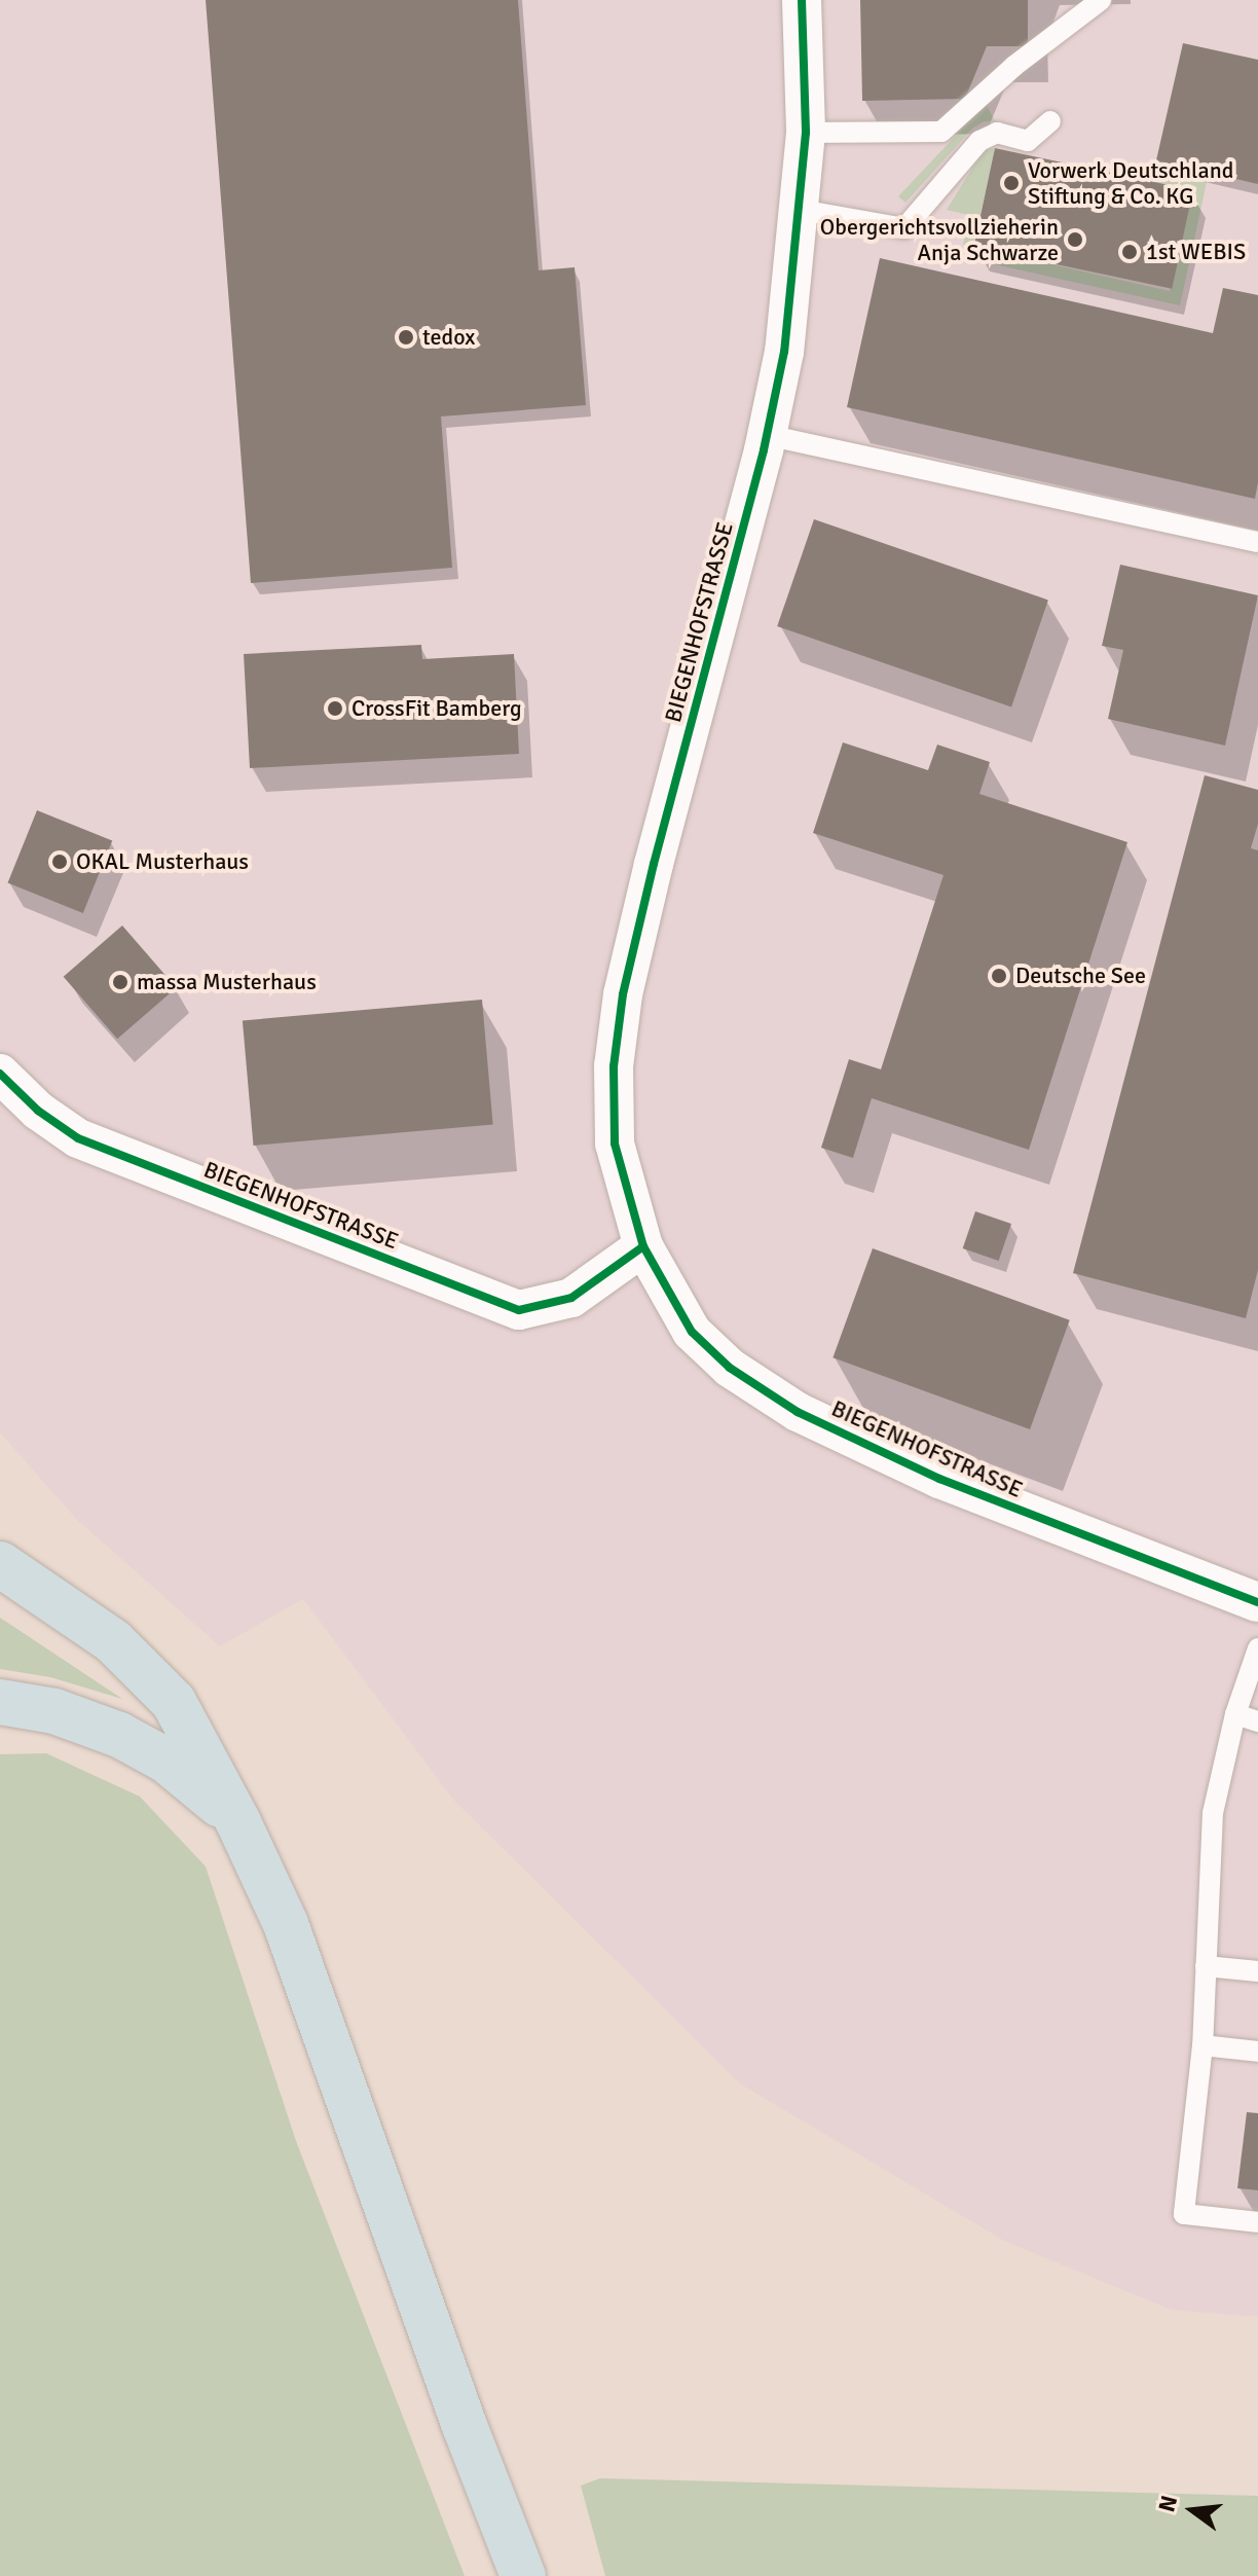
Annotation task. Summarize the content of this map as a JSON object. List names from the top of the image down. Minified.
{"streets":{"street":["BIEGENHOFSTRASSE"]},"places":["Vorwerk Deutschland Stiftung & Co. KG","Obergerichtsvollzieherin Anja Schwarze","1st WEBIS","tedox","CrossFit Bamberg","OKAL Musterhaus","Deutsche See","massa Musterhaus"],"north":"left"}
